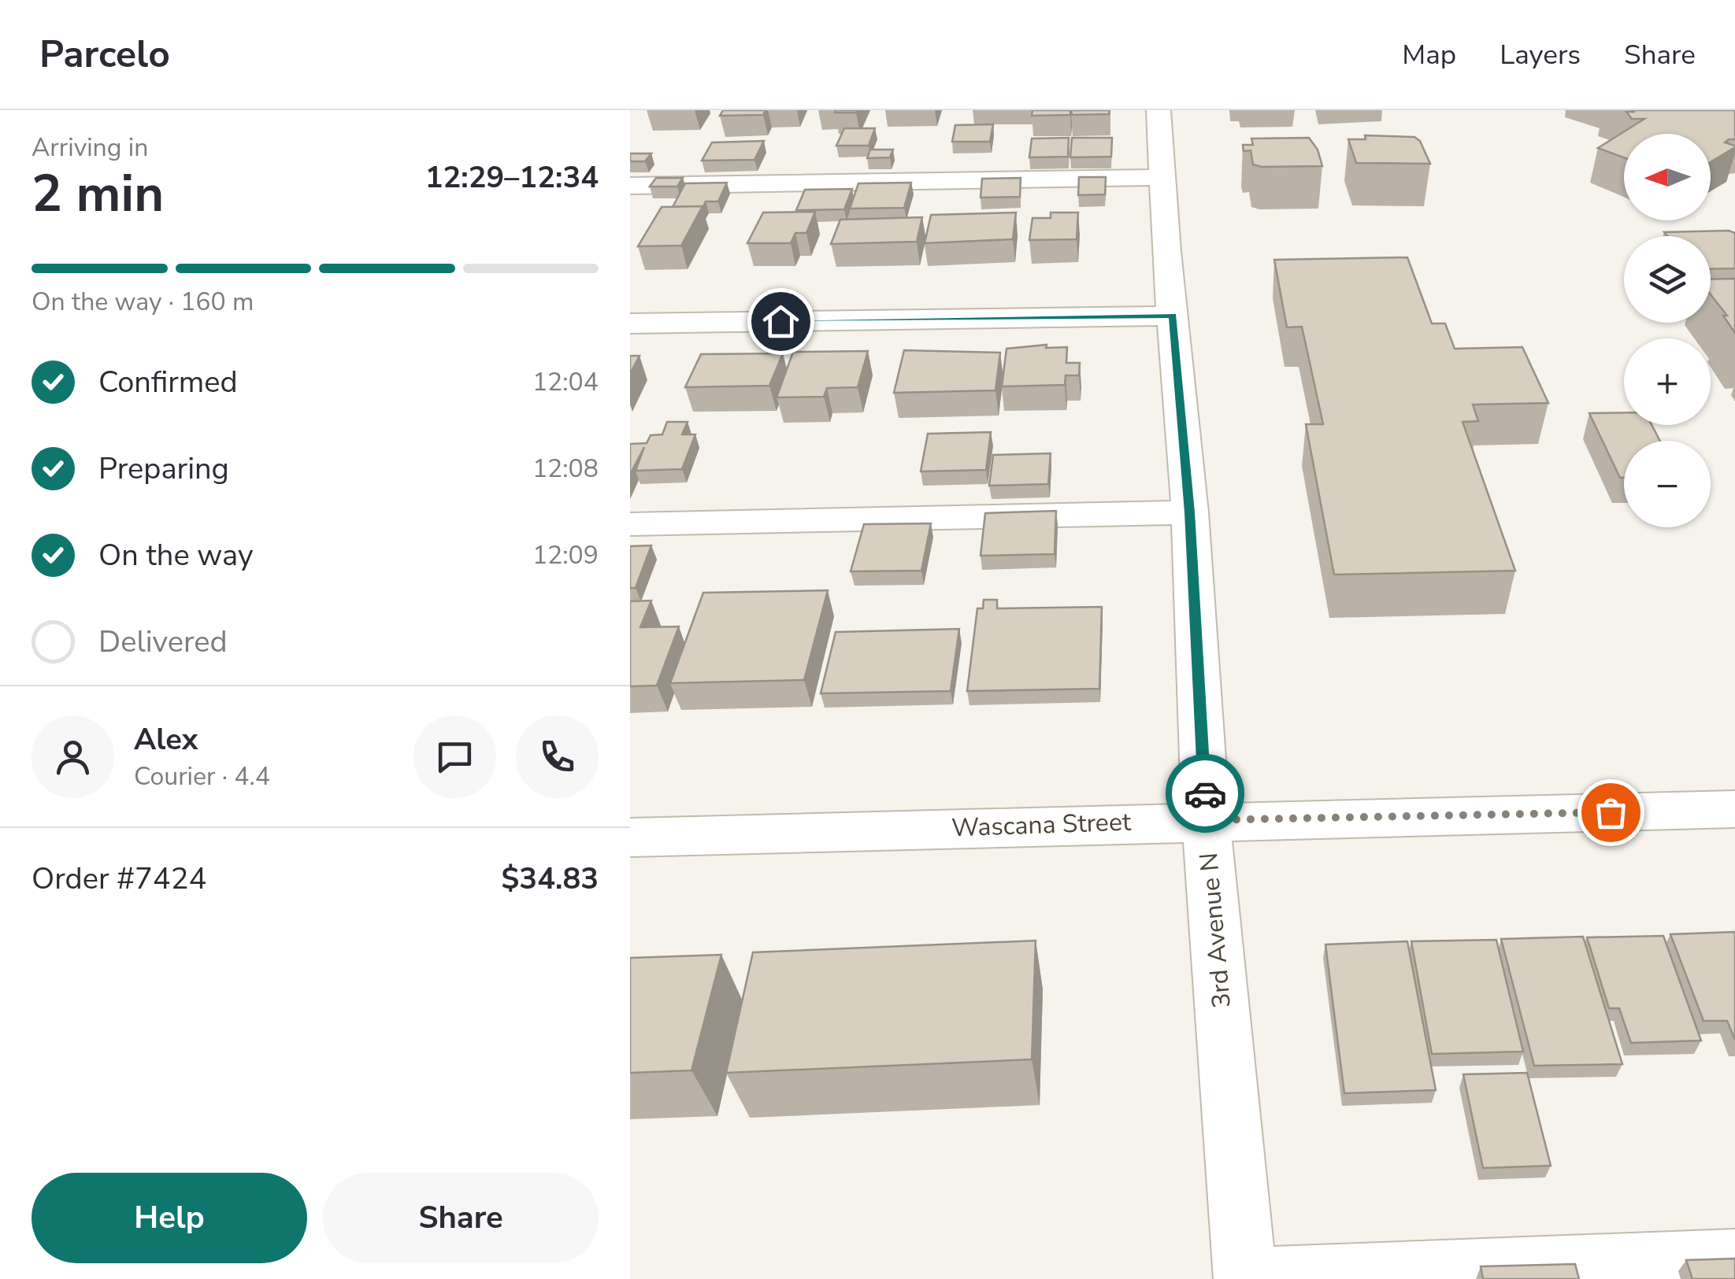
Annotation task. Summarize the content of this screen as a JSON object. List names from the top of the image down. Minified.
{"streets":{"street":["Wascana Street","3rd Avenue N"]},"crossings":[["Wascana Street","3rd Avenue N"]],"north":"left","page":{"header":"Parcelo","nav":["Map","Layers","Share"],"heading":["2 min","Arriving in","12:29–12:34"],"panel":["Alex","Courier · 4.4","Order #7424","$34.83"],"map_buttons":["+","−"],"bar":"On the way · 160 m","list":[["Confirmed","12:04"],["Preparing","12:08"],["On the way","12:09"],"Delivered"],"buttons":["Help","Share"]}}
